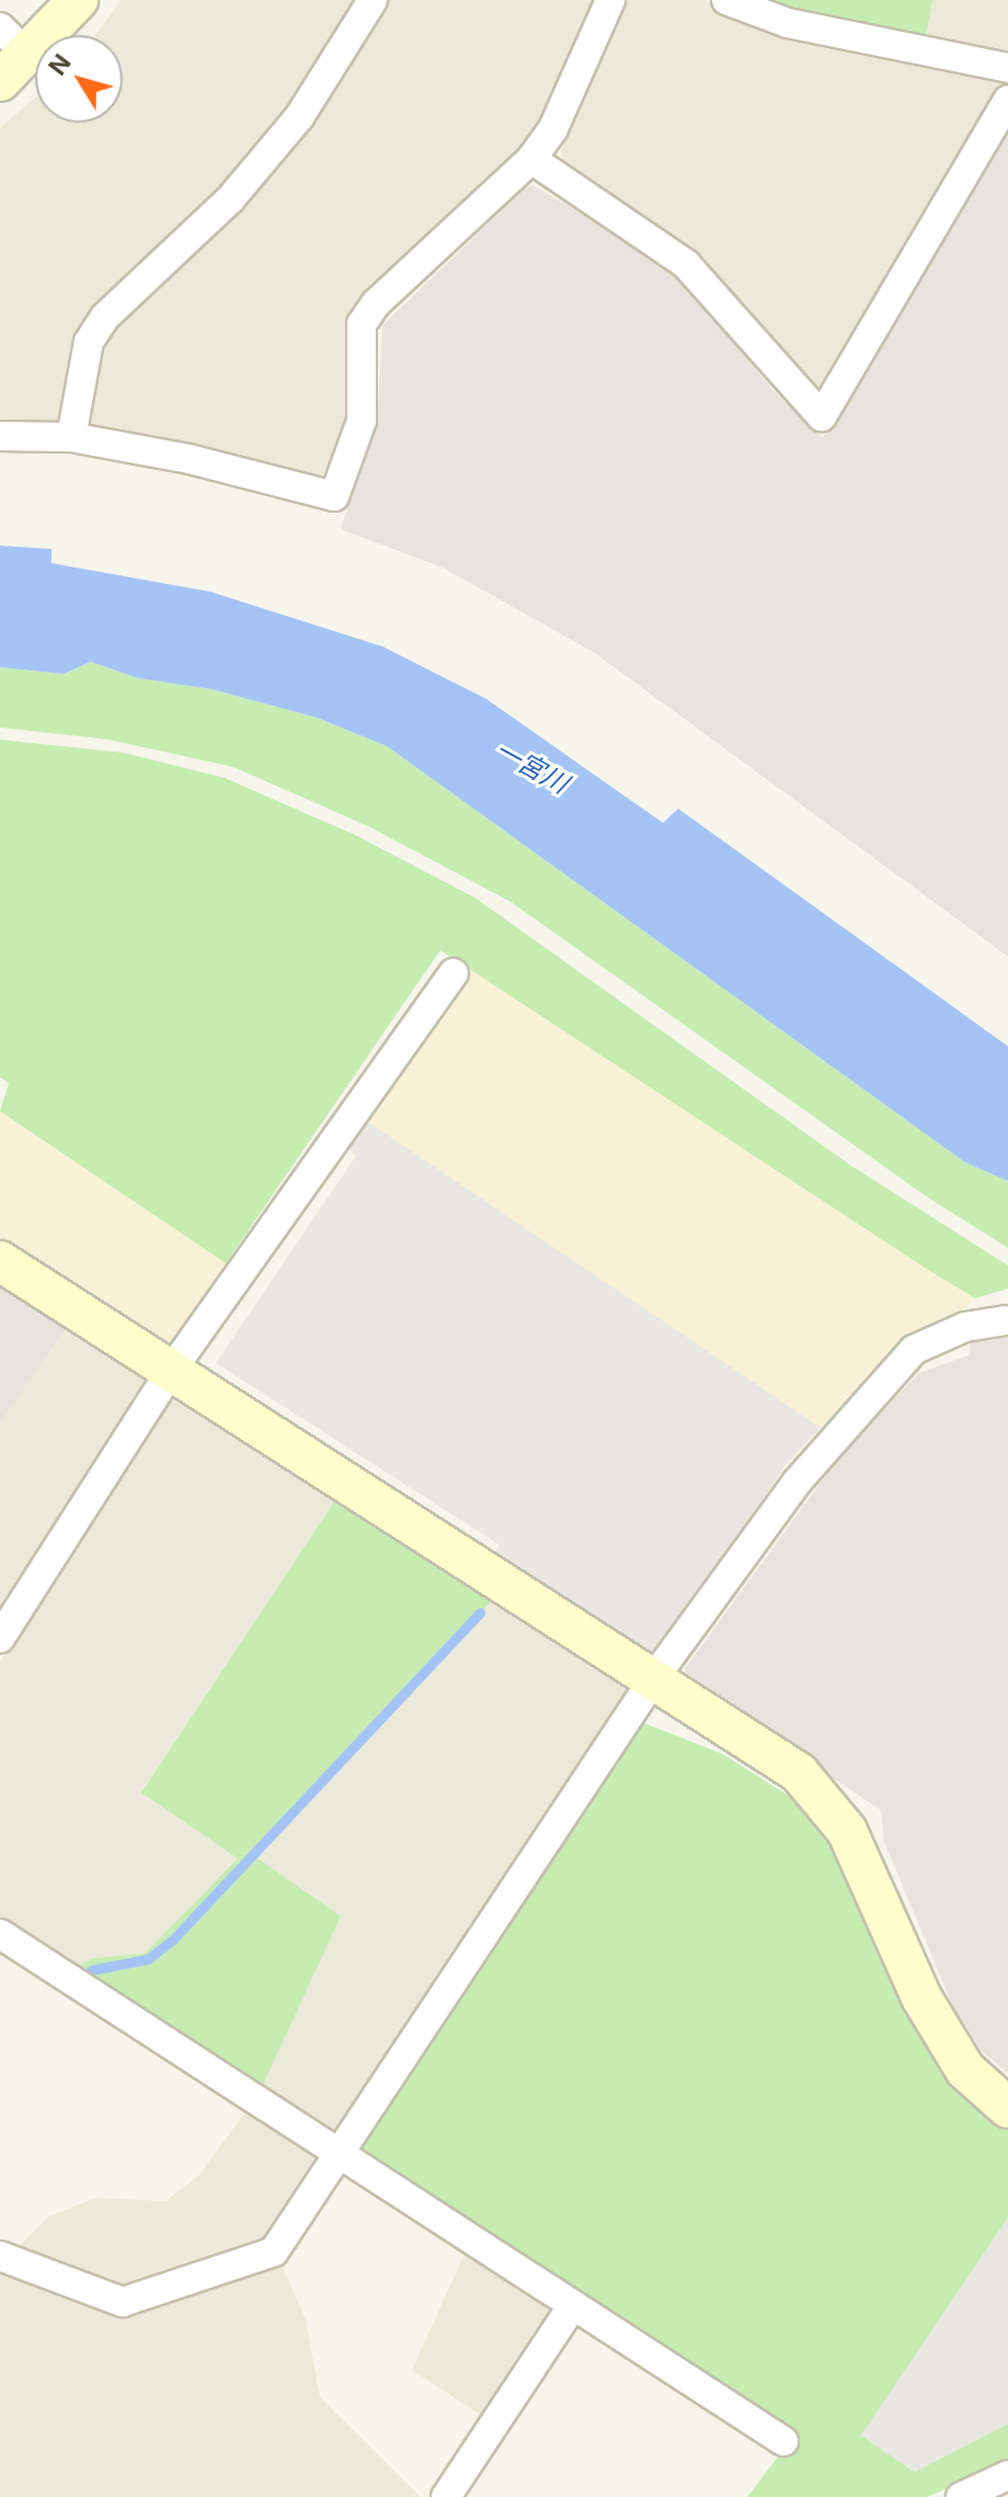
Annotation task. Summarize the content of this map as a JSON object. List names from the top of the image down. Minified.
{"water":["一宮川"],"north":"top left"}
